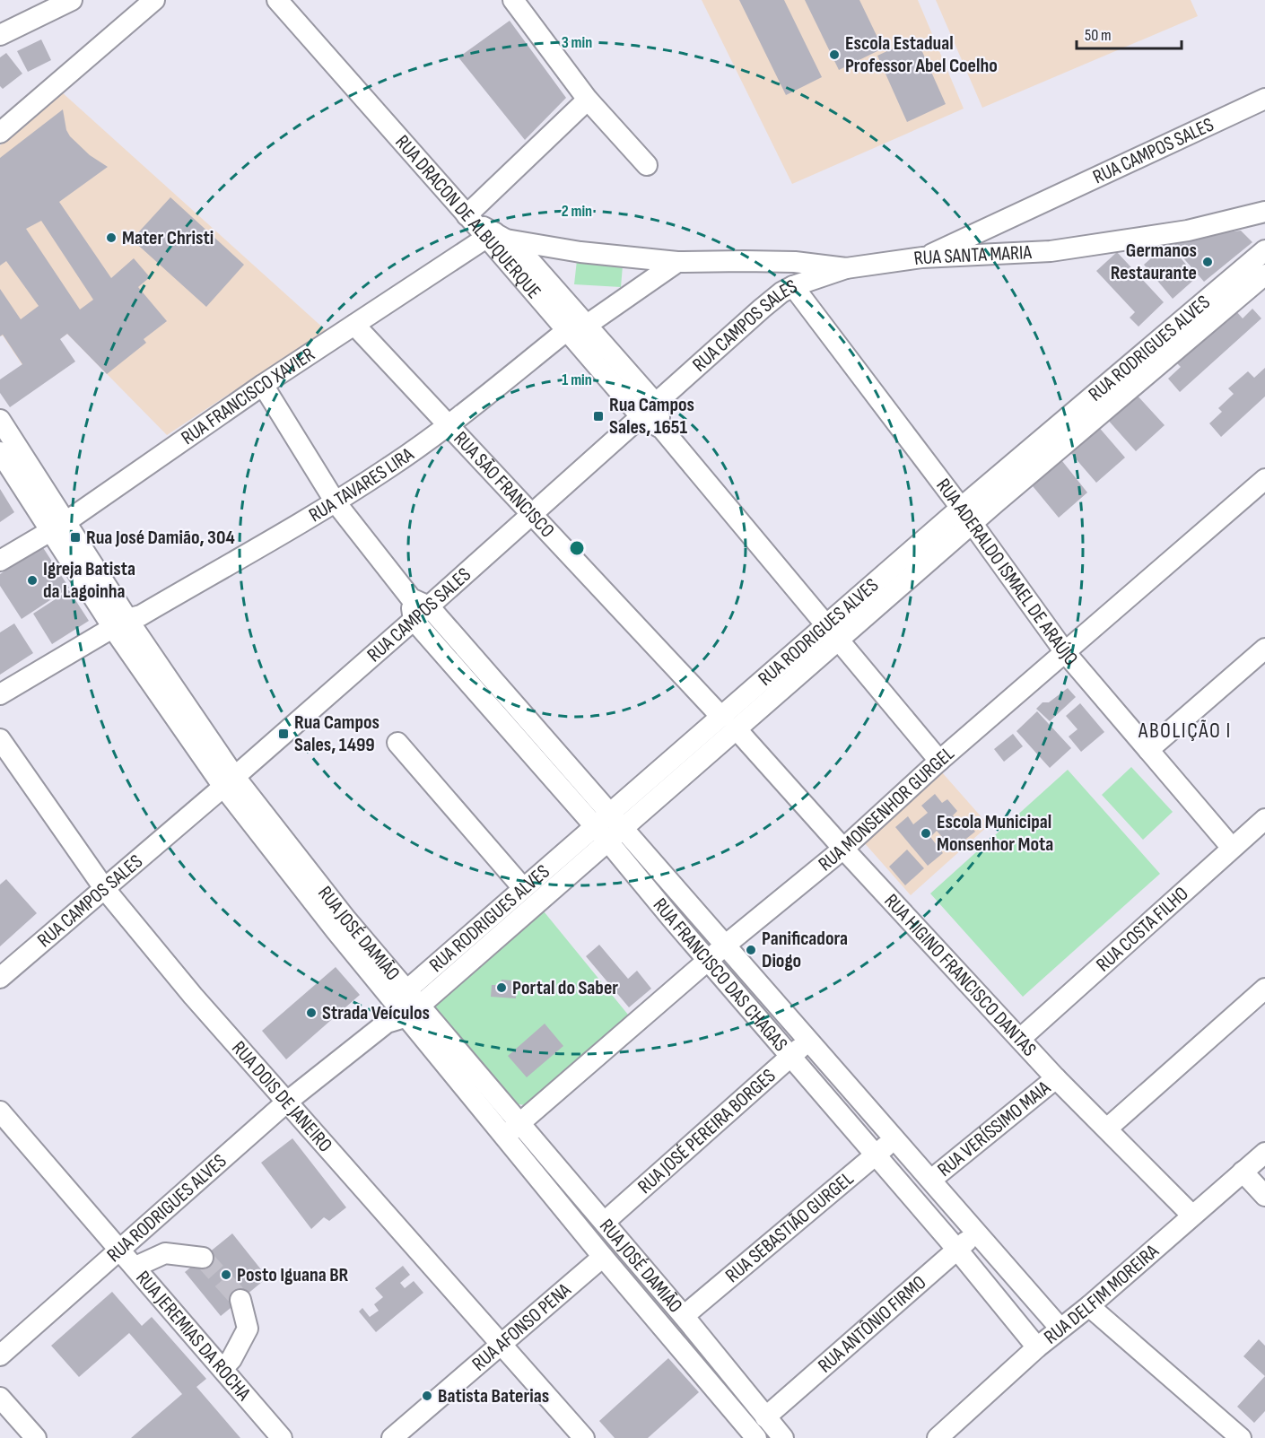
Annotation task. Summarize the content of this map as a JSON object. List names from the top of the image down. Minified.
{"streets":{"street":["RUA CAMPOS SALES","RUA DRACON DE ALBUQUERQUE","RUA SANTA MARIA","RUA RODRIGUES ALVES","RUA FRANCISCO XAVIER","RUA TAVARES LIRA","RUA SÃO FRANCISCO","RUA ADERALDO ISMAEL DE ARAÚJO","RUA MONSENHOR GURGEL","RUA COSTA FILHO","RUA JOSÉ DAMIÃO","RUA FRANCISCO DAS CHAGAS","RUA HIGINO FRANCISCO DANTAS","RUA DOIS DE JANEIRO","RUA VERÍSSIMO MAIA","RUA JOSÉ PEREIRA BORGES","RUA SEBASTIÃO GURGEL","RUA DELFIM MOREIRA","RUA ANTÔNIO FIRMO","RUA AFONSO PENA","RUA JEREMIAS DA ROCHA"]},"crossings":[["RUA CAMPOS SALES","RUA DRACON DE ALBUQUERQUE"],["RUA CAMPOS SALES","RUA SANTA MARIA"],["RUA CAMPOS SALES","RUA SÃO FRANCISCO"],["RUA CAMPOS SALES","RUA ADERALDO ISMAEL DE ARAÚJO"],["RUA CAMPOS SALES","RUA JOSÉ DAMIÃO"],["RUA CAMPOS SALES","RUA FRANCISCO DAS CHAGAS"],["RUA CAMPOS SALES","RUA DOIS DE JANEIRO"],["RUA DRACON DE ALBUQUERQUE","RUA SANTA MARIA"],["RUA DRACON DE ALBUQUERQUE","RUA RODRIGUES ALVES"],["RUA DRACON DE ALBUQUERQUE","RUA FRANCISCO XAVIER"],["RUA DRACON DE ALBUQUERQUE","RUA TAVARES LIRA"],["RUA DRACON DE ALBUQUERQUE","RUA MONSENHOR GURGEL"],["RUA SANTA MARIA","RUA FRANCISCO XAVIER"],["RUA RODRIGUES ALVES","RUA SÃO FRANCISCO"],["RUA RODRIGUES ALVES","RUA ADERALDO ISMAEL DE ARAÚJO"],["RUA RODRIGUES ALVES","RUA JOSÉ DAMIÃO"],["RUA RODRIGUES ALVES","RUA FRANCISCO DAS CHAGAS"],["RUA RODRIGUES ALVES","RUA HIGINO FRANCISCO DANTAS"],["RUA RODRIGUES ALVES","RUA DOIS DE JANEIRO"],["RUA RODRIGUES ALVES","RUA JEREMIAS DA ROCHA"],["RUA FRANCISCO XAVIER","RUA SÃO FRANCISCO"],["RUA FRANCISCO XAVIER","RUA JOSÉ DAMIÃO"],["RUA FRANCISCO XAVIER","RUA FRANCISCO DAS CHAGAS"],["RUA TAVARES LIRA","RUA SÃO FRANCISCO"],["RUA TAVARES LIRA","RUA JOSÉ DAMIÃO"],["RUA TAVARES LIRA","RUA FRANCISCO DAS CHAGAS"],["RUA SÃO FRANCISCO","RUA HIGINO FRANCISCO DANTAS"],["RUA ADERALDO ISMAEL DE ARAÚJO","RUA MONSENHOR GURGEL"],["RUA ADERALDO ISMAEL DE ARAÚJO","RUA COSTA FILHO"],["RUA MONSENHOR GURGEL","RUA JOSÉ DAMIÃO"],["RUA MONSENHOR GURGEL","RUA FRANCISCO DAS CHAGAS"],["RUA MONSENHOR GURGEL","RUA HIGINO FRANCISCO DANTAS"],["RUA COSTA FILHO","RUA HIGINO FRANCISCO DANTAS"],["RUA JOSÉ DAMIÃO","RUA JOSÉ PEREIRA BORGES"],["RUA JOSÉ DAMIÃO","RUA SEBASTIÃO GURGEL"],["RUA JOSÉ DAMIÃO","RUA ANTÔNIO FIRMO"],["RUA JOSÉ DAMIÃO","RUA AFONSO PENA"],["RUA FRANCISCO DAS CHAGAS","RUA VERÍSSIMO MAIA"],["RUA FRANCISCO DAS CHAGAS","RUA JOSÉ PEREIRA BORGES"],["RUA FRANCISCO DAS CHAGAS","RUA SEBASTIÃO GURGEL"],["RUA FRANCISCO DAS CHAGAS","RUA DELFIM MOREIRA"],["RUA FRANCISCO DAS CHAGAS","RUA ANTÔNIO FIRMO"],["RUA HIGINO FRANCISCO DANTAS","RUA VERÍSSIMO MAIA"],["RUA HIGINO FRANCISCO DANTAS","RUA DELFIM MOREIRA"],["RUA DOIS DE JANEIRO","RUA AFONSO PENA"]],"districts":["ABOLIÇÃO I"],"places":{"other":["Escola Estadual Professor Abel Coelho","Mater Christi","Germanos Restaurante","Igreja Batista da Lagoinha","Escola Municipal Monsenhor Mota","Panificadora Diogo","Portal do Saber","Strada Veículos","Posto Iguana BR","Batista Baterias"],"transit":["Rua Campos Sales, 1651","Rua José Damião, 304","Rua Campos Sales, 1499"]},"scale_bar":"50 m","rings":["3 min","2 min","1 min"]}
